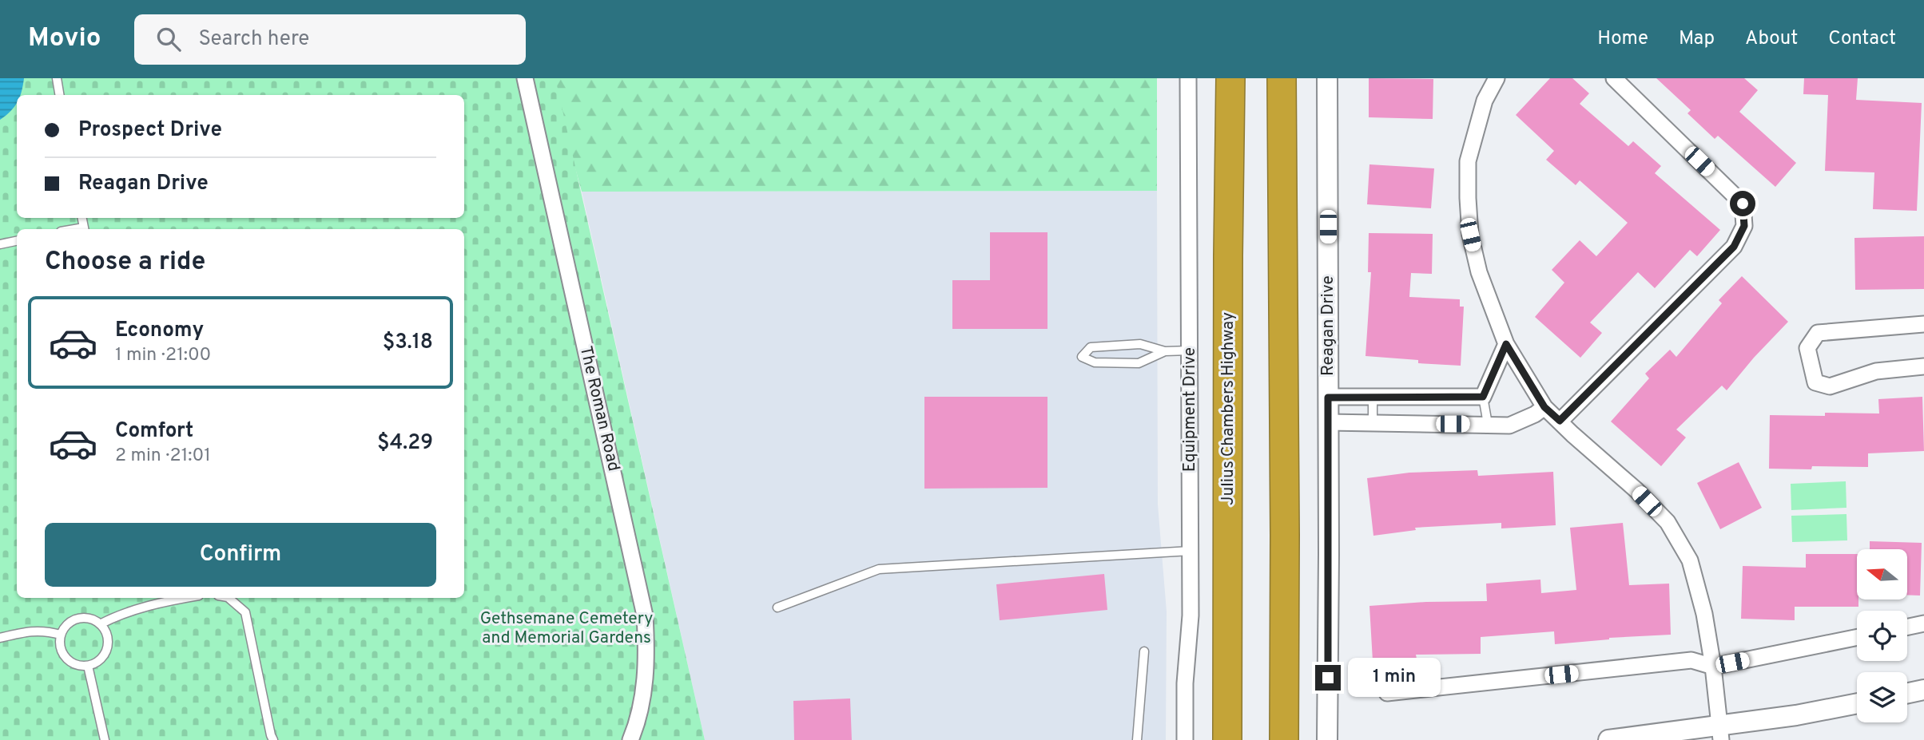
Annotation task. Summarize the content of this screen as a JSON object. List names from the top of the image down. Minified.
{"streets":{"highway":["Julius Chambers Highway"],"street":["Reagan Drive","The Roman Road","Equipment Drive"]},"parks":["Gethsemane Cemetery and Memorial Gardens"],"north":"left","page":{"header":"Movio","search":"Search here","nav":["Home","Map","About","Contact"],"banner":["Prospect Drive","Reagan Drive"],"heading":"Choose a ride","list":[{"name":"Economy","note":"1 min · 21:00","value":"$3.18"},{"name":"Comfort","note":"2 min · 21:01","value":"$4.29"}],"buttons":"Confirm","bubble":"1 min"}}
